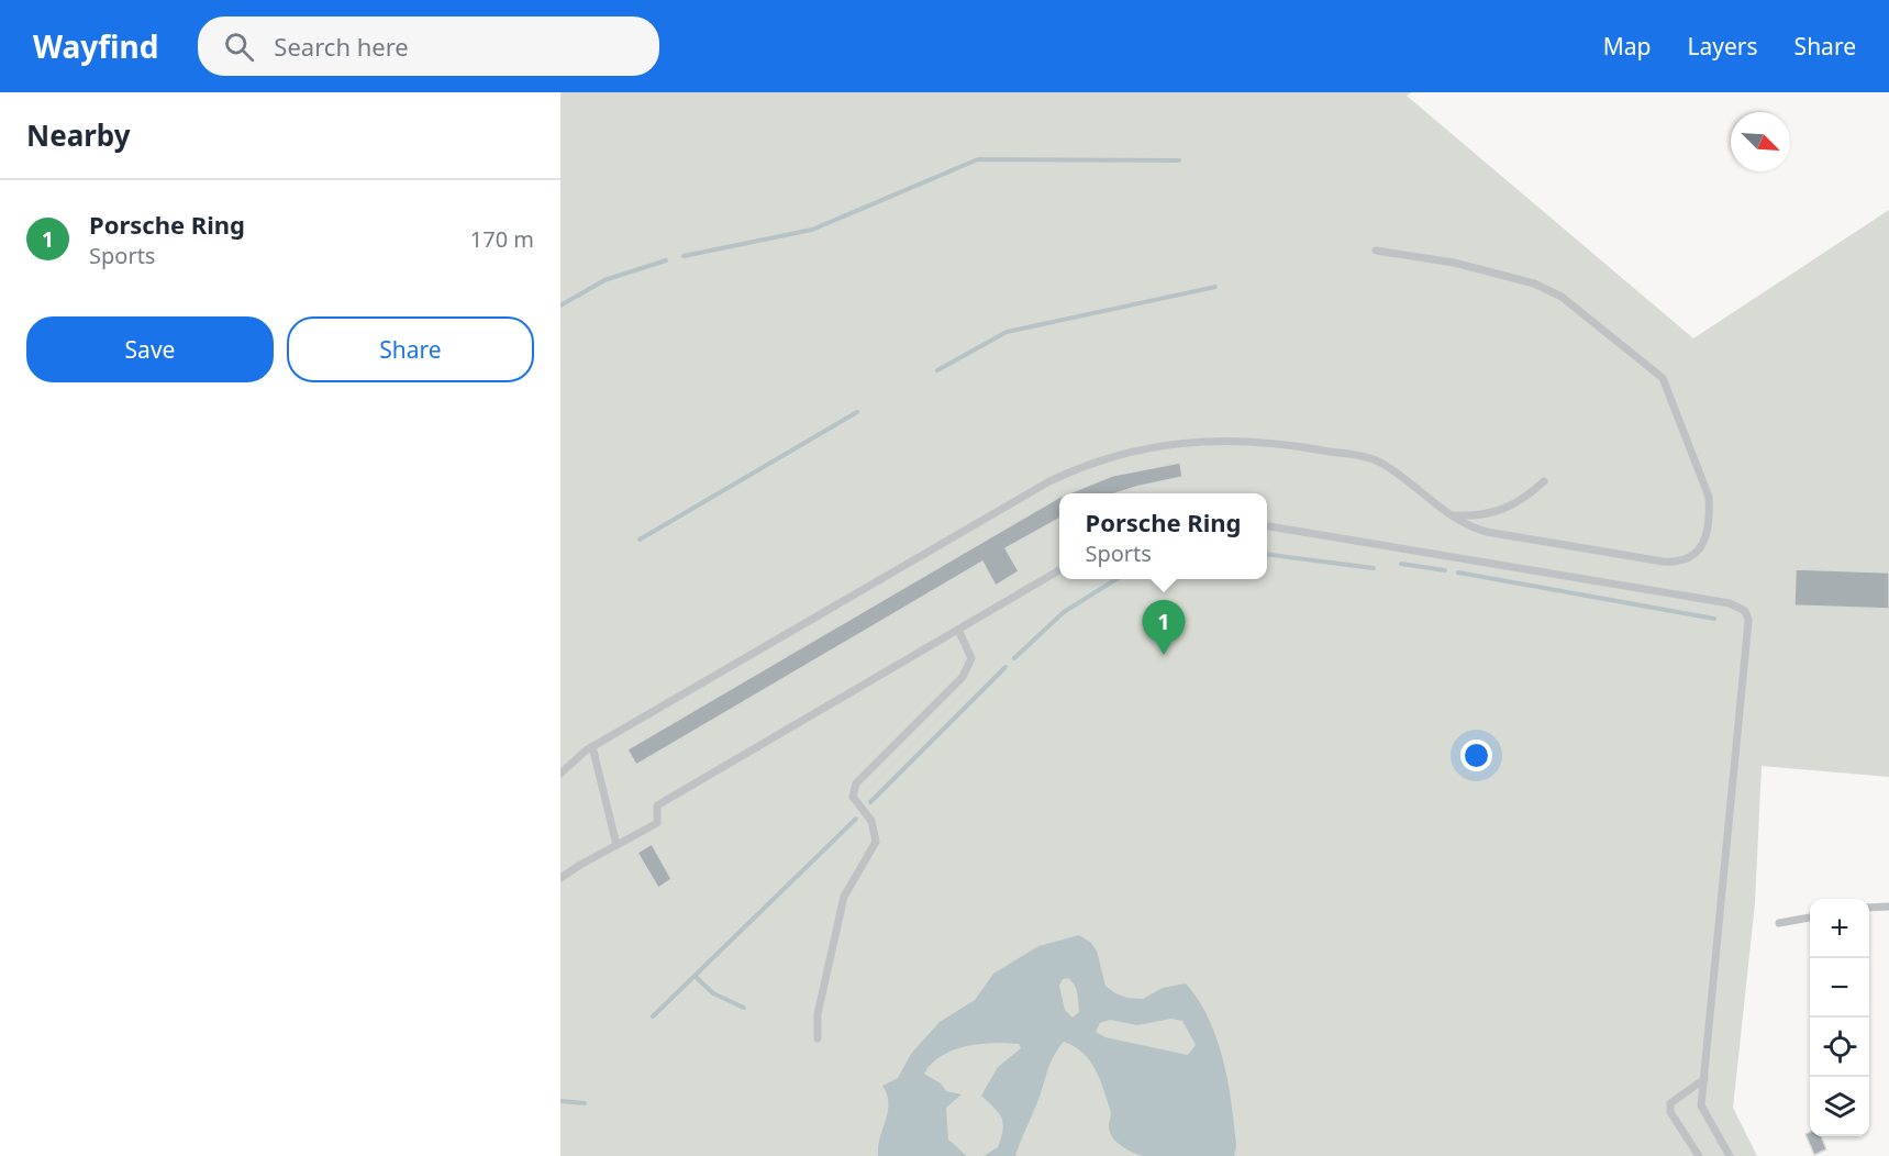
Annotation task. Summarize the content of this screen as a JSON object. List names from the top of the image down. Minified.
{"north":"bottom right","page":{"header":"Wayfind","search":"Search here","nav":["Map","Layers","Share"],"heading":"Nearby","list":[{"mark":"1","name":"Porsche Ring","note":"Sports","value":"170 m"}],"buttons":["Save","Share"],"popup":["Porsche Ring","Sports"],"pins":"1","map_buttons":["+","−"]}}
